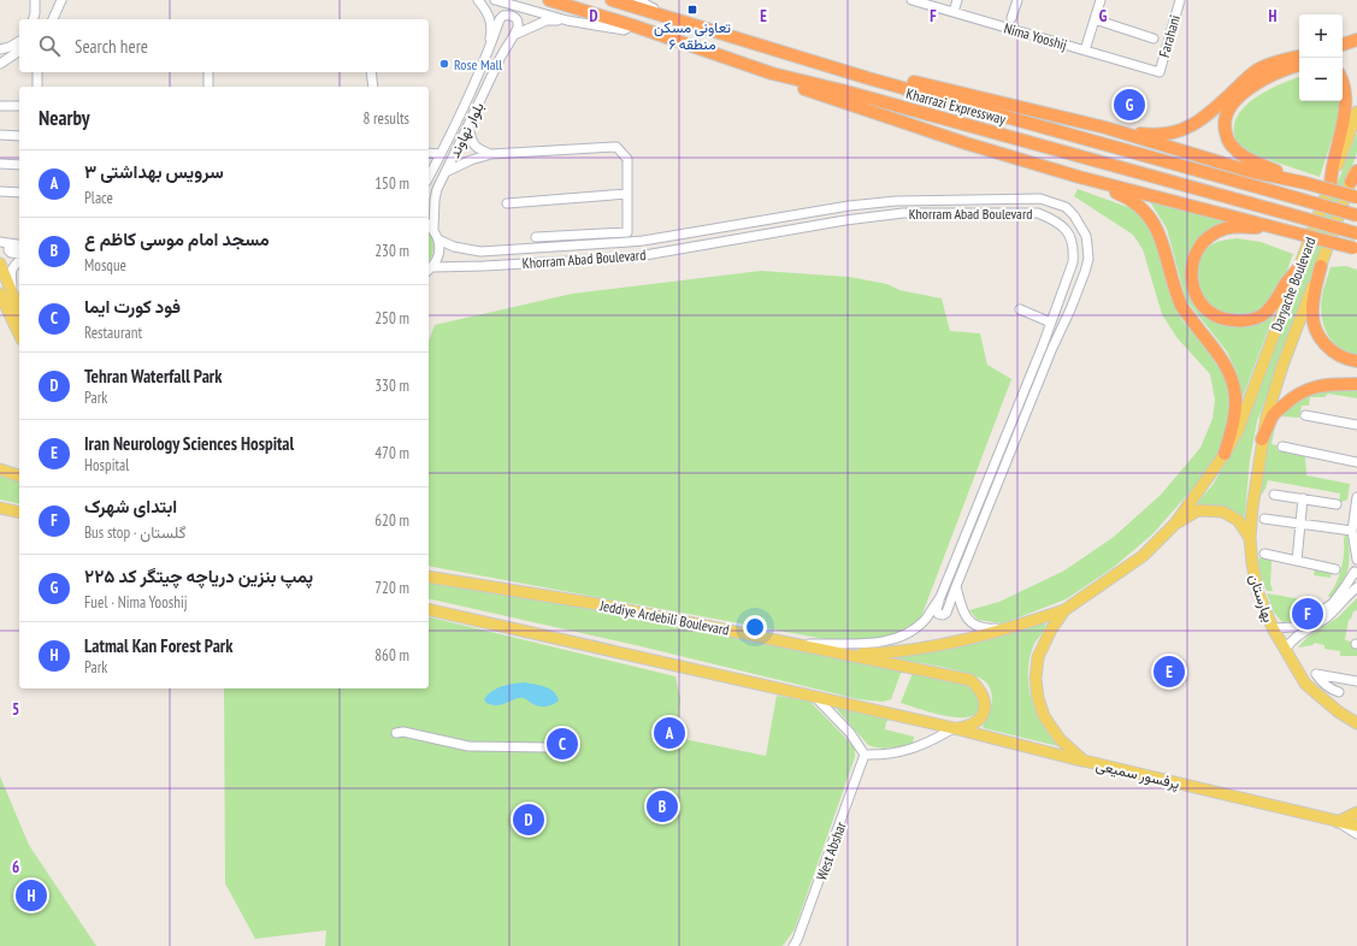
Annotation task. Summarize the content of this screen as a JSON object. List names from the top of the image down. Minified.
{"streets":{"highway":["Kharrazi Expressway"],"main road":["Daryache Boulevard","بهارستان","Jeddiye Ardebili Boulevard","پرفسور سمیعی"],"street":["Nima Yooshij","Farahani","بلوار نهاوند","Khorram Abad Boulevard","West Abshar"]},"crossings":[["Nima Yooshij","Farahani"],["Khorram Abad Boulevard","Jeddiye Ardebili Boulevard"],["Daryache Boulevard","بهارستان"],["Daryache Boulevard","پرفسور سمیعی"],["Jeddiye Ardebili Boulevard","پرفسور سمیعی"]],"places":{"transit":["تعاونی مسکن منطقه ۶"],"other":["Rose Mall"]},"page":{"map_buttons":["+","−"],"search":"Search here","pins":["G","F","E","A","C","B","D","H"],"heading":["Nearby","8 results"],"list":[{"mark":"A","name":"سرویس بهداشتی ۳","note":"Place","value":"150 m"},{"mark":"B","name":"مسجد امام موسی کاظم ع","note":"Mosque","value":"230 m"},{"mark":"C","name":"فود کورت ایما","note":"Restaurant","value":"250 m"},{"mark":"D","name":"Tehran Waterfall Park","note":"Park","value":"330 m"},{"mark":"E","name":"Iran Neurology Sciences Hospital","note":"Hospital","value":"470 m"},{"mark":"F","name":"ابتدای شهرک","note":"Bus stop · گلستان","value":"620 m"},{"mark":"G","name":"پمپ بنزین دریاچه چیتگر کد ۲۲۵","note":"Fuel · Nima Yooshij","value":"720 m"},{"mark":"H","name":"Latmal Kan Forest Park","note":"Park","value":"860 m"}]},"grid":{"columns":["D","E","F","G","H"],"rows":["5","6"]}}
